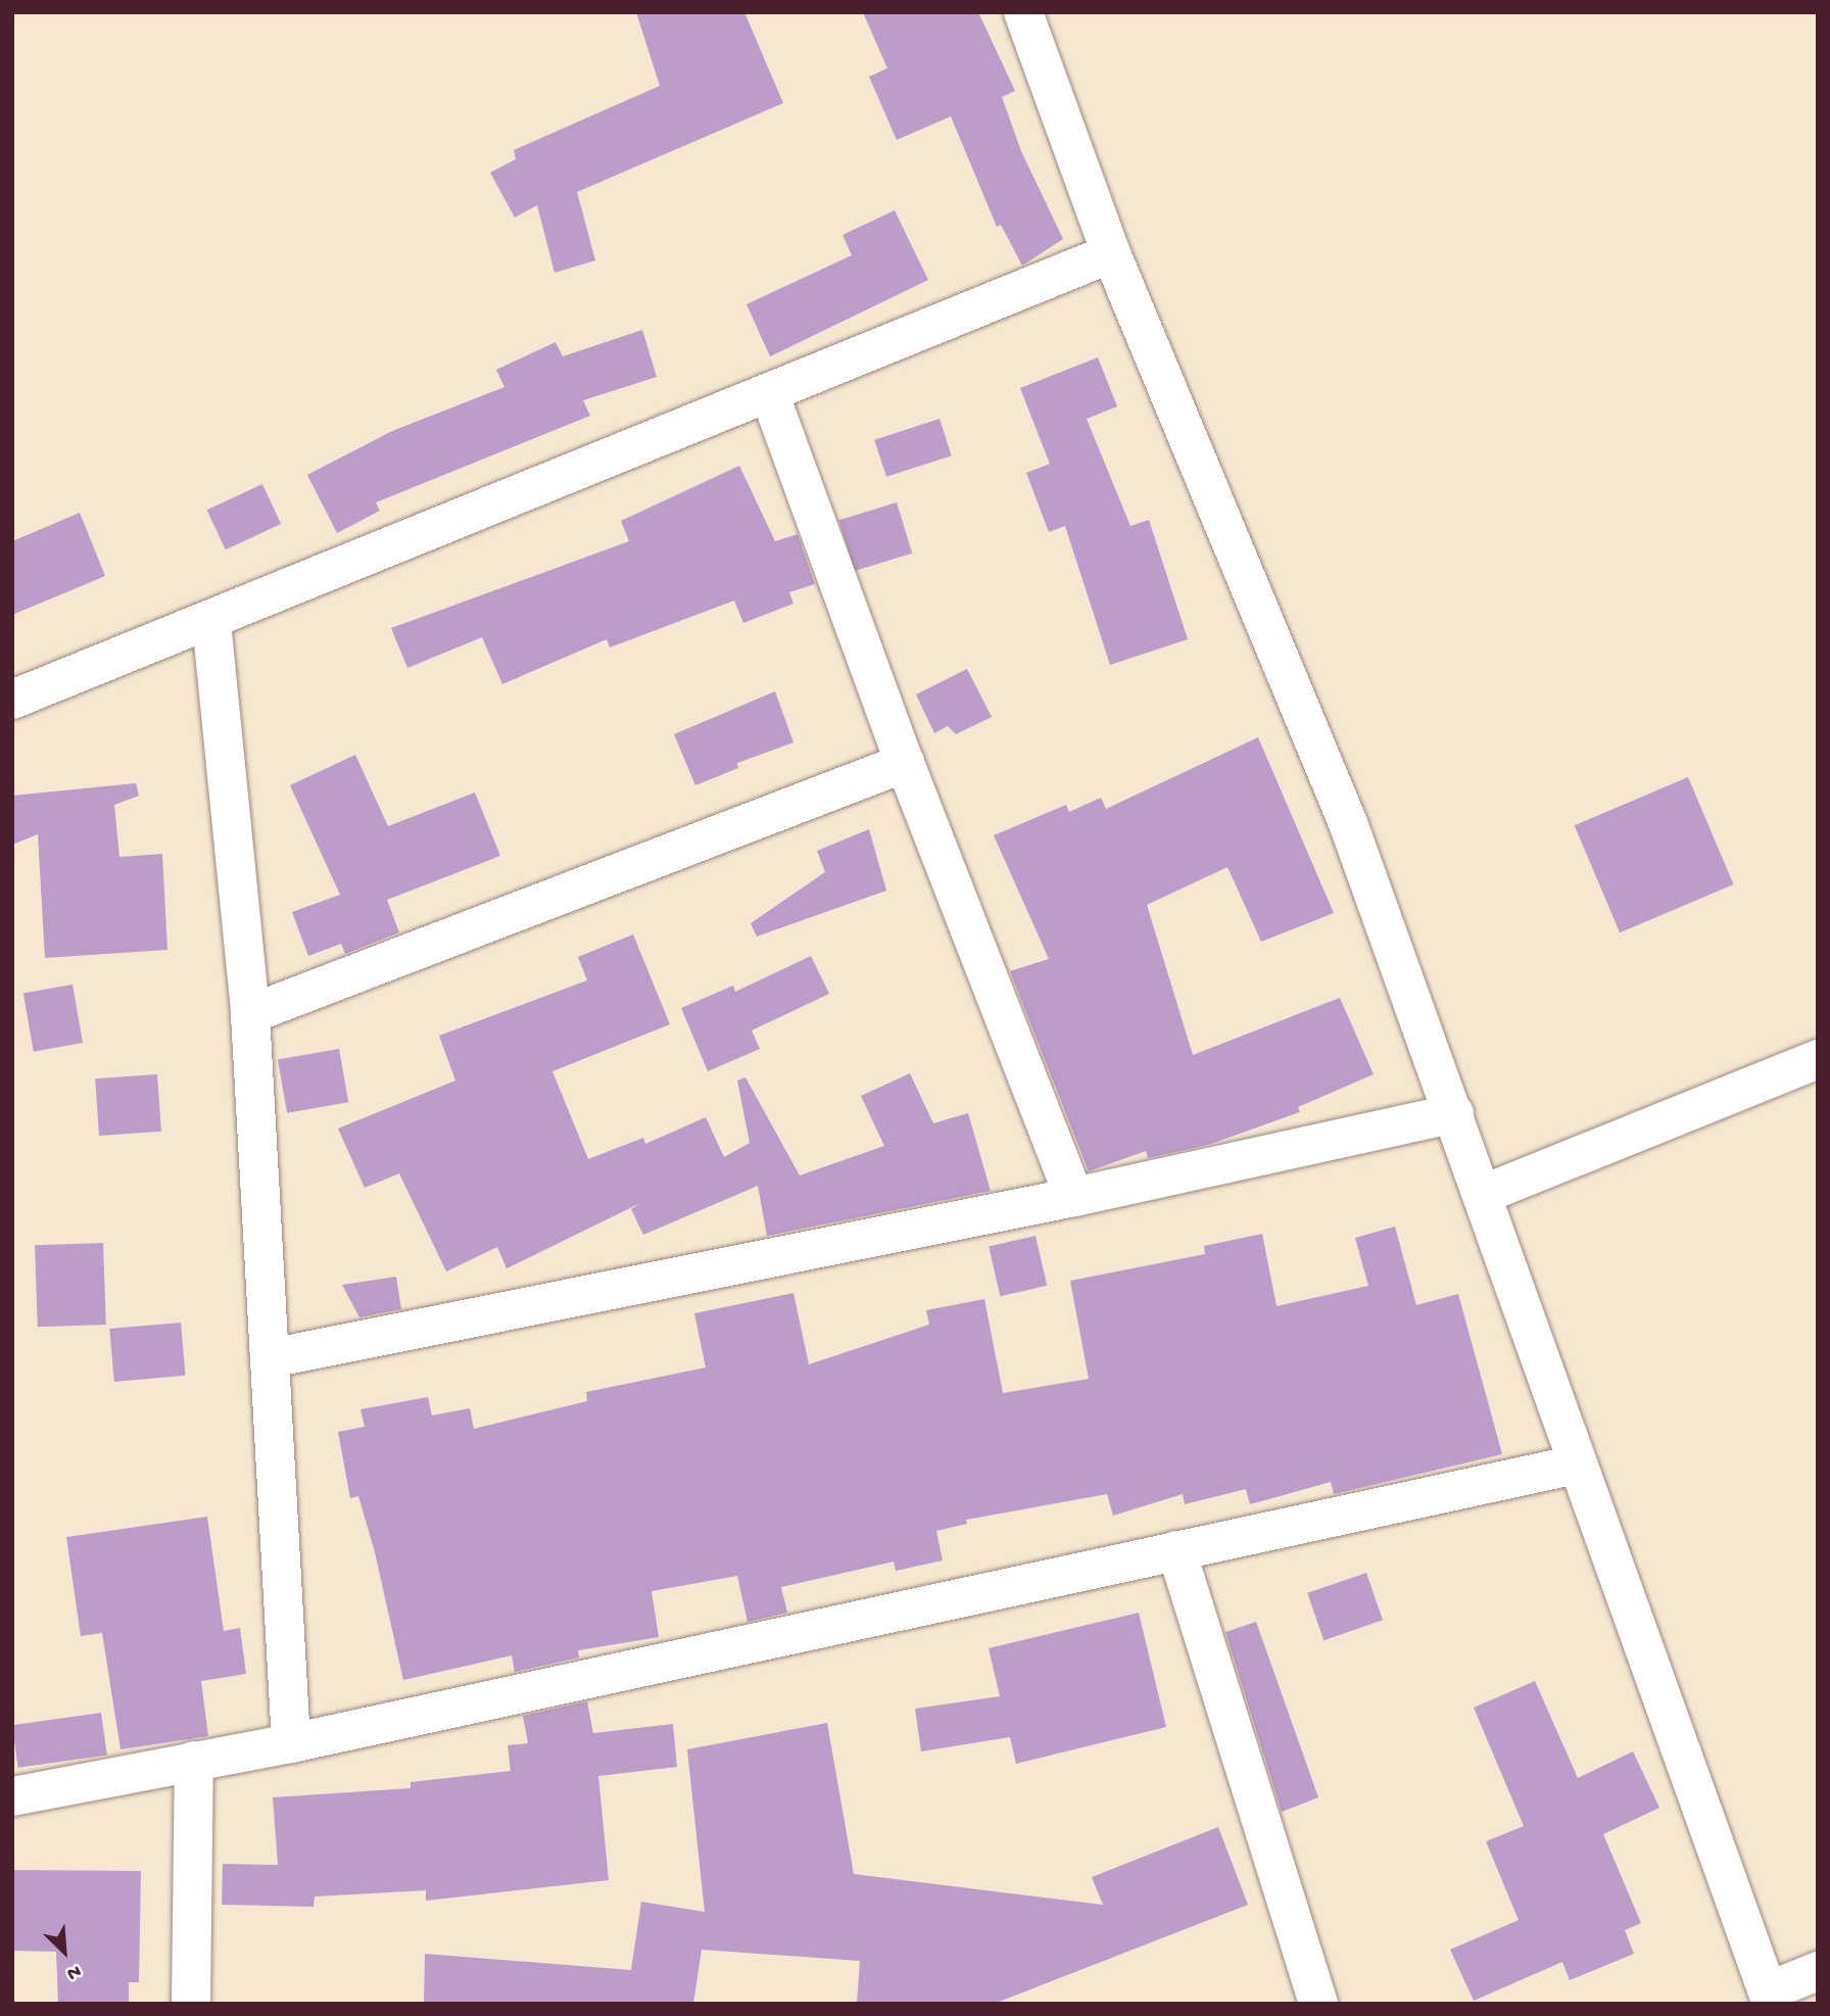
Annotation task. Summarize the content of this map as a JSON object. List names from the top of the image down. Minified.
{"north":"bottom right"}
